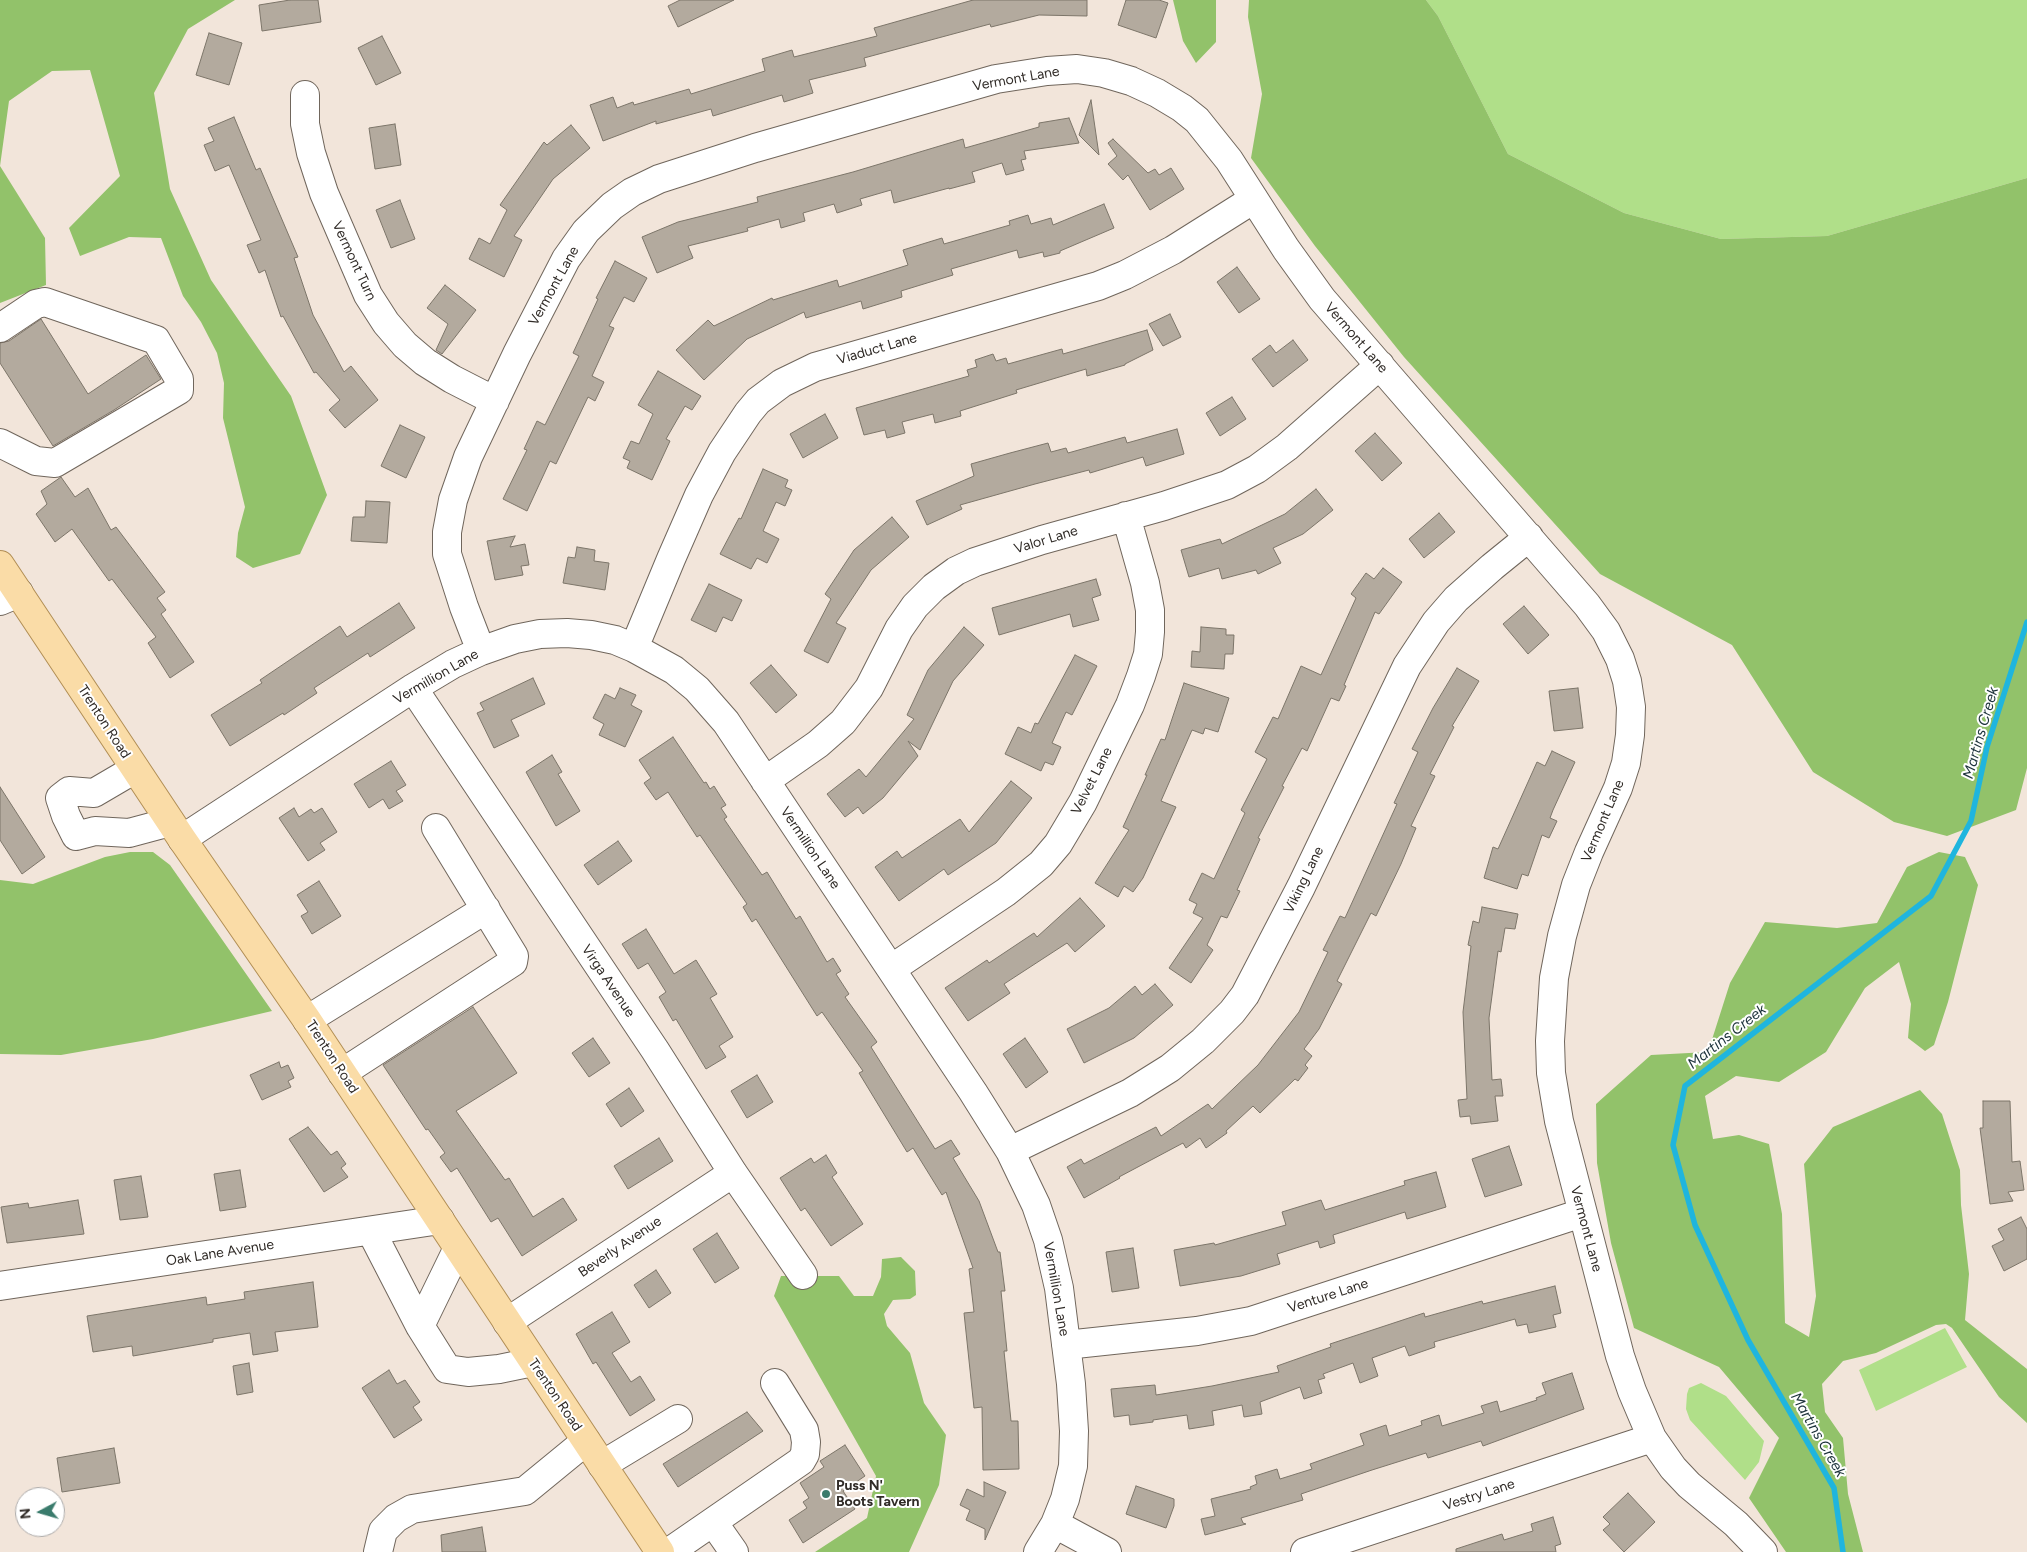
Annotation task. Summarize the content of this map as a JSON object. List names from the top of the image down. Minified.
{"streets":{"main road":["Trenton Road"],"street":["Vermont Lane","Vermont Turn","Viaduct Lane","Valor Lane","Vermillion Lane","Velvet Lane","Viking Lane","Virga Avenue","Beverly Avenue","Oak Lane Avenue","Venture Lane","Vestry Lane"]},"crossings":[["Vermont Lane","Vermont Turn"],["Vermont Lane","Viaduct Lane"],["Vermont Lane","Valor Lane"],["Vermont Lane","Vermillion Lane"],["Vermont Lane","Viking Lane"],["Vermont Lane","Venture Lane"],["Vermont Lane","Vestry Lane"],["Viaduct Lane","Vermillion Lane"],["Valor Lane","Vermillion Lane"],["Valor Lane","Velvet Lane"],["Vermillion Lane","Trenton Road"],["Vermillion Lane","Velvet Lane"],["Vermillion Lane","Viking Lane"],["Vermillion Lane","Virga Avenue"],["Vermillion Lane","Venture Lane"],["Trenton Road","Beverly Avenue"],["Trenton Road","Oak Lane Avenue"],["Virga Avenue","Beverly Avenue"]],"water":["Martins Creek"],"places":["Puss N' Boots Tavern"],"north":"left"}
